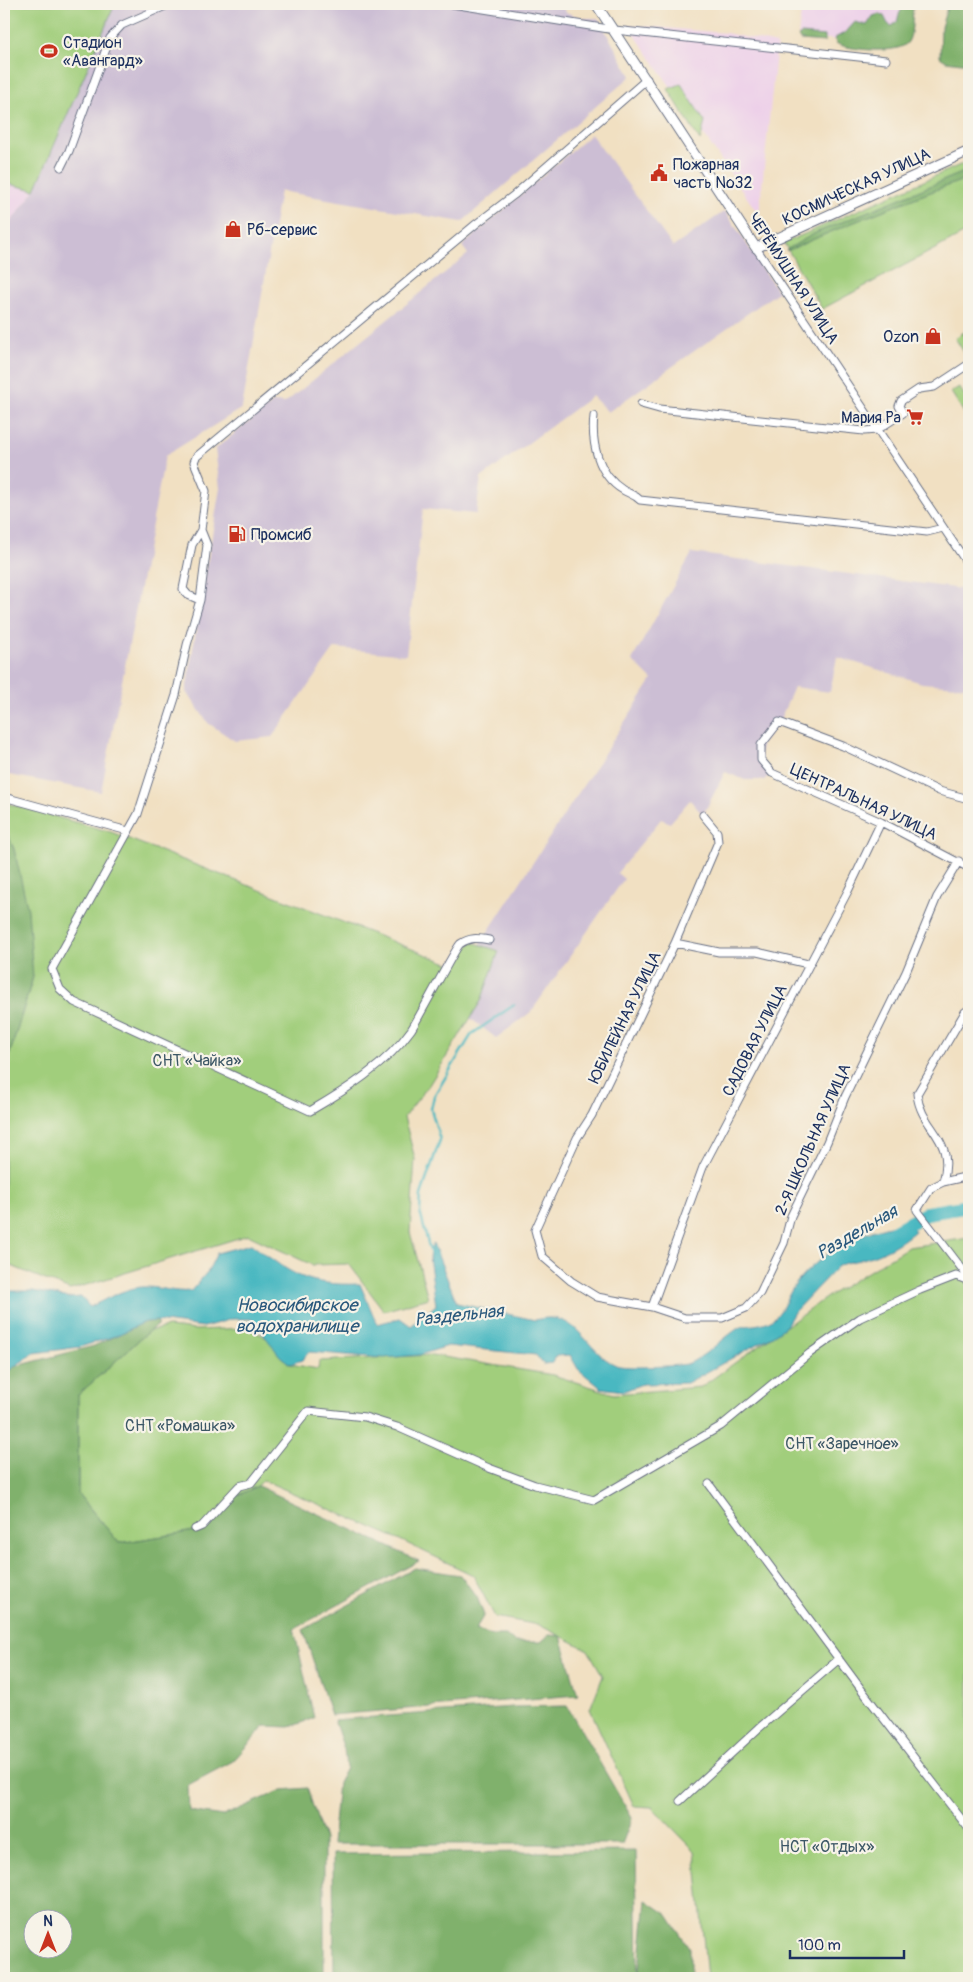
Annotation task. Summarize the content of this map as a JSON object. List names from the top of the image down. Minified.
{"streets":{"street":["КОСМИЧЕСКАЯ УЛИЦА","ЧЕРЁМУШНАЯ УЛИЦА","ЦЕНТРАЛЬНАЯ УЛИЦА","ЮБИЛЕЙНАЯ УЛИЦА","САДОВАЯ УЛИЦА","2-Я ШКОЛЬНАЯ УЛИЦА"]},"crossings":[["КОСМИЧЕСКАЯ УЛИЦА","ЧЕРЁМУШНАЯ УЛИЦА"],["ЦЕНТРАЛЬНАЯ УЛИЦА","САДОВАЯ УЛИЦА"],["ЦЕНТРАЛЬНАЯ УЛИЦА","2-Я ШКОЛЬНАЯ УЛИЦА"],["ЮБИЛЕЙНАЯ УЛИЦА","2-Я ШКОЛЬНАЯ УЛИЦА"],["САДОВАЯ УЛИЦА","2-Я ШКОЛЬНАЯ УЛИЦА"]],"water":["Раздельная","Новосибирское водохранилище"],"parks":["СНТ «Чайка»","СНТ «Ромашка»","СНТ «Заречное»","НСТ «Отдых»"],"places":{"sports":["Стадион «Авангард»"],"public building":["Пожарная часть №32"],"shop":["Рб-сервис","Ozon"],"supermarket":["Мария Ра"],"fuel station":["Промсиб"]},"scale_bar":"100 m","north":"top"}
